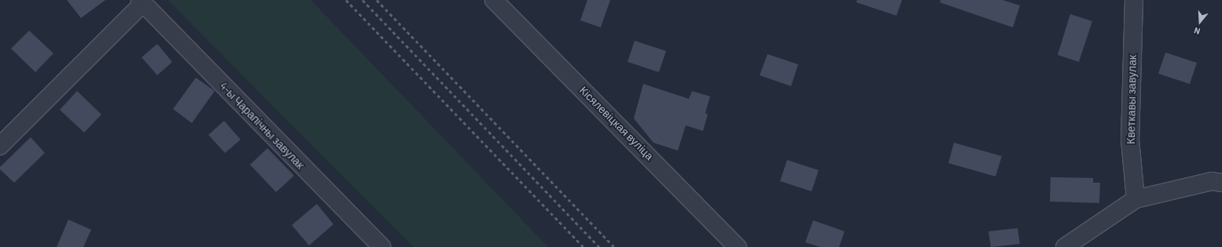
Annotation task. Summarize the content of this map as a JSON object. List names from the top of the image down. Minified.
{"streets":{"street":["Кветкавы завулак","Кісялевіцкая вуліца","4-ы Чарапічны завулак"]},"north":"bottom"}
